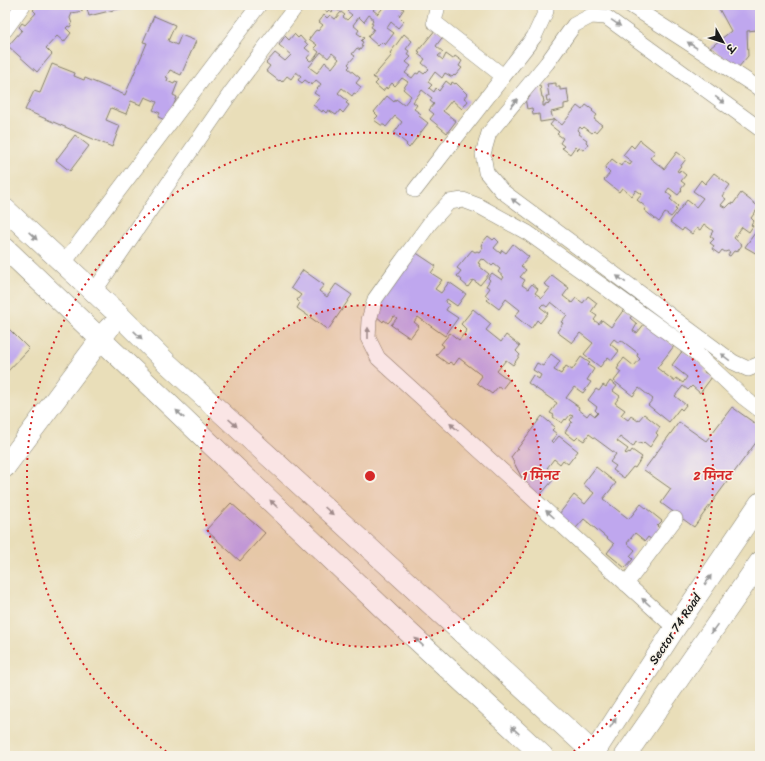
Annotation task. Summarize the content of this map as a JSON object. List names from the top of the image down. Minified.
{"streets":{"street":["Sector 74 Road"]},"north":"bottom right","rings":["1 मिनट","2 मिनट"]}
